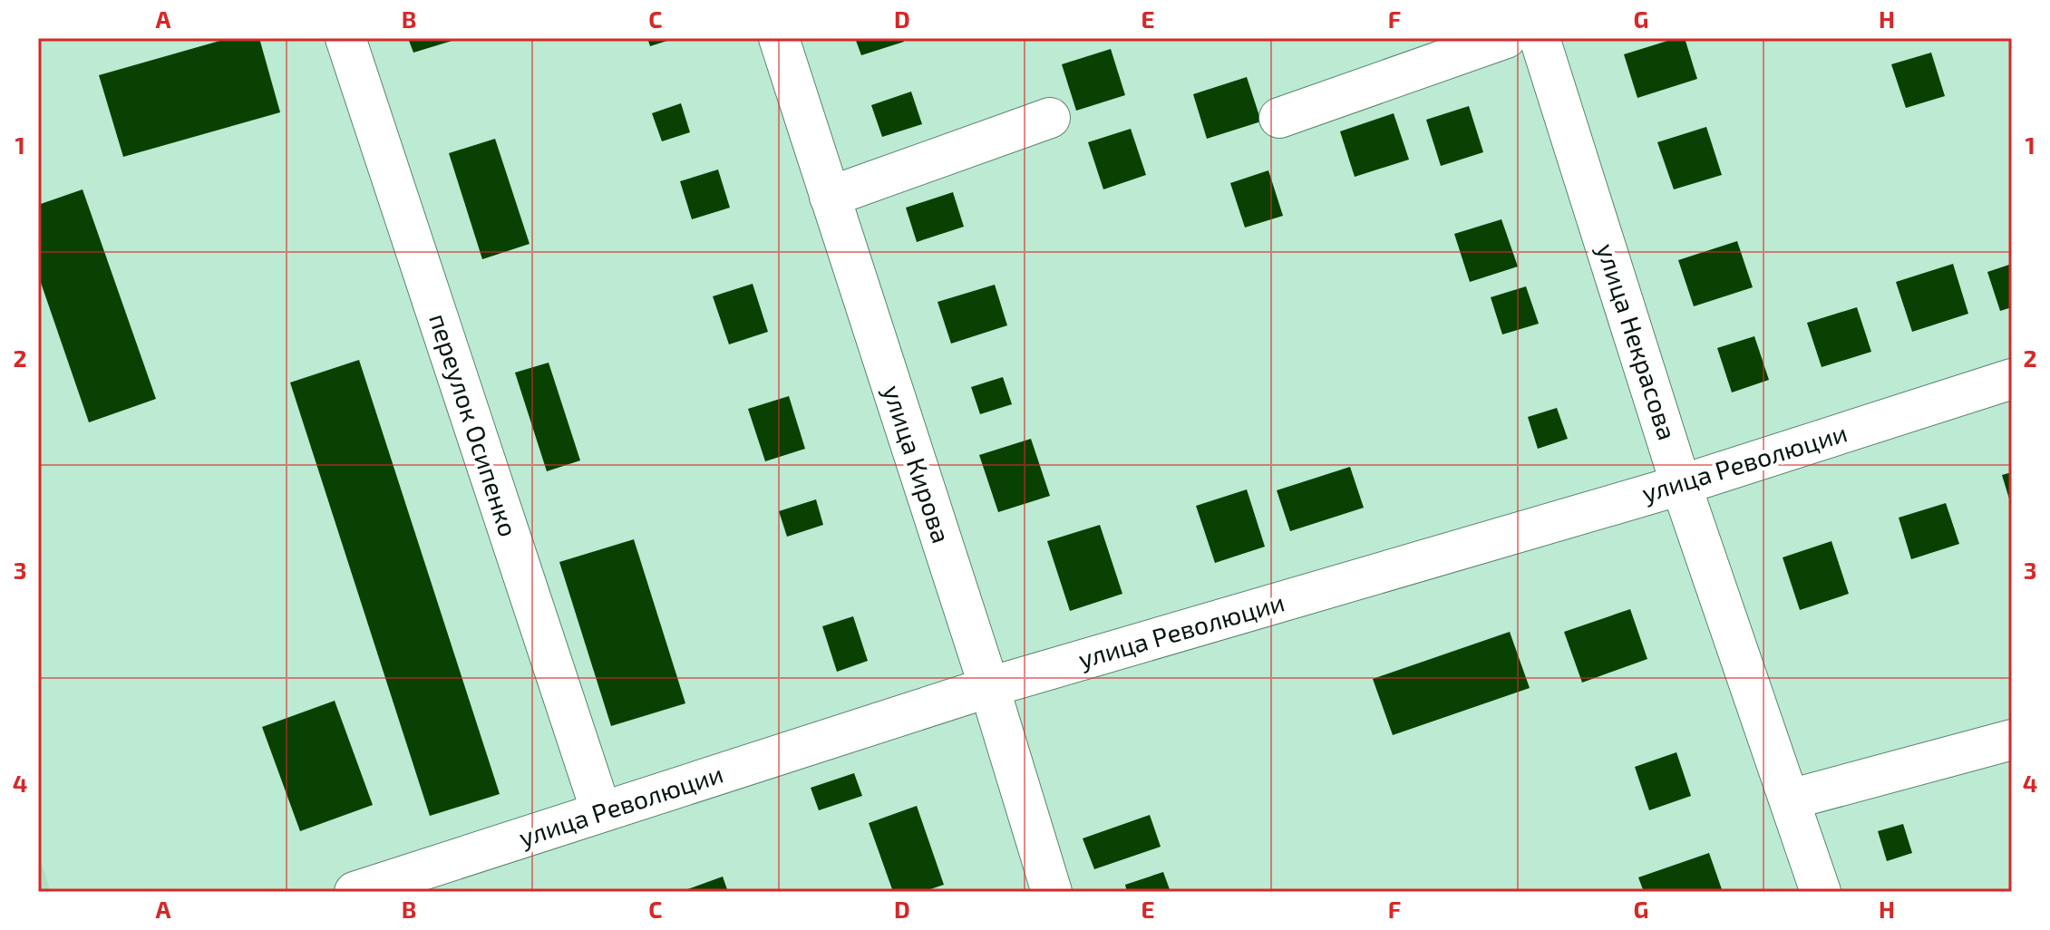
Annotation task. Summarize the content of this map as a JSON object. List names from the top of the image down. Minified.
{"streets":{"street":["улица Некрасова","переулок Осипенко","улица Революции","улица Кирова"]},"crossings":[["улица Некрасова","улица Революции"],["переулок Осипенко","улица Революции"],["улица Революции","улица Кирова"]],"grid":{"columns":["A","B","C","D","E","F","G","H"],"rows":["1","2","3","4"]}}
